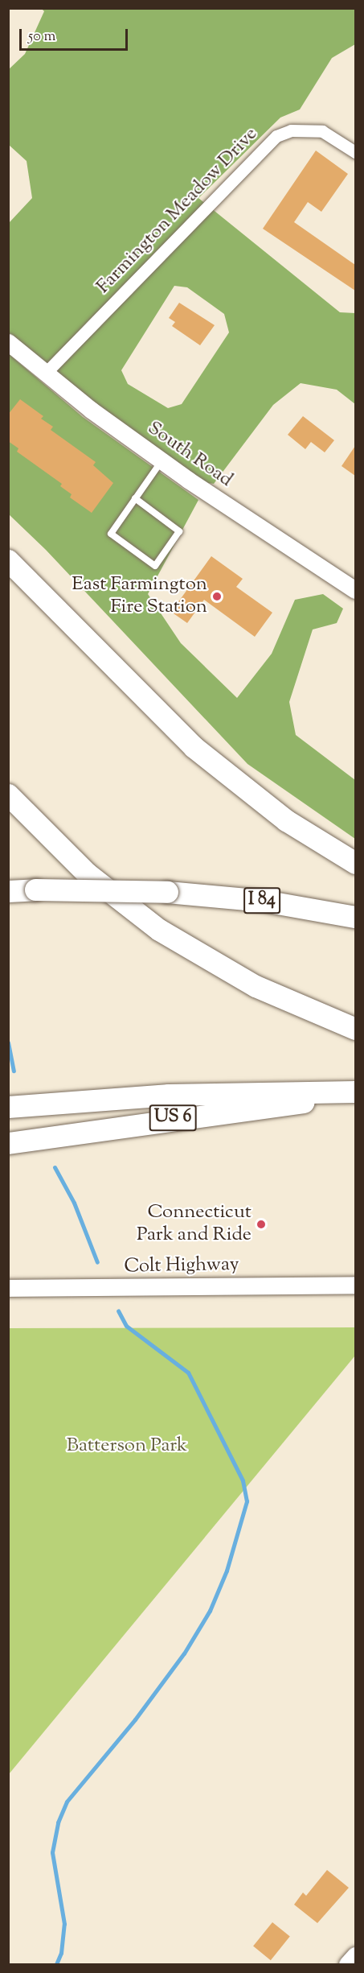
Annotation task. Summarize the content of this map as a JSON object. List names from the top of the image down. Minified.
{"streets":{"highway":["I 84","US 6"],"main road":["South Road","Colt Highway"],"street":["Farmington Meadow Drive"]},"crossings":[["Farmington Meadow Drive","South Road"]],"parks":["Batterson Park"],"places":["East Farmington Fire Station","Connecticut Park and Ride"],"scale_bar":"50 m"}
